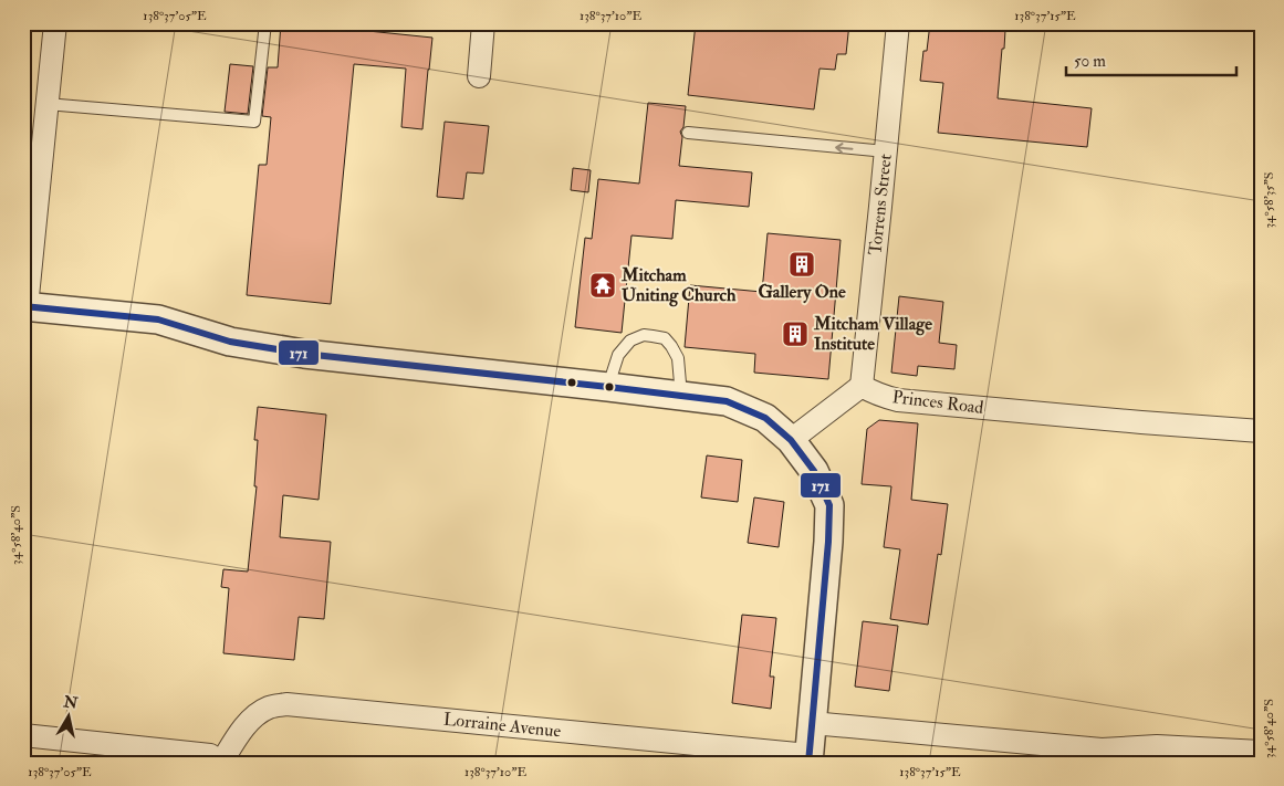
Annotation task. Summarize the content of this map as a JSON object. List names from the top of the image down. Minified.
{"streets":{"street":["Torrens Street","Princes Road","Lorraine Avenue"]},"crossings":[["Torrens Street","Princes Road"]],"places":{"building":["Gallery One","Mitcham Village Institute"],"temple":["Mitcham Uniting Church"]},"lines":["transit line 171"],"scale_bar":"50 m","north":"top","coordinates":["138°37'05\"E","138°37'10\"E","138°37'15\"E","34°58'35\"S","34°58'40\"S"]}
